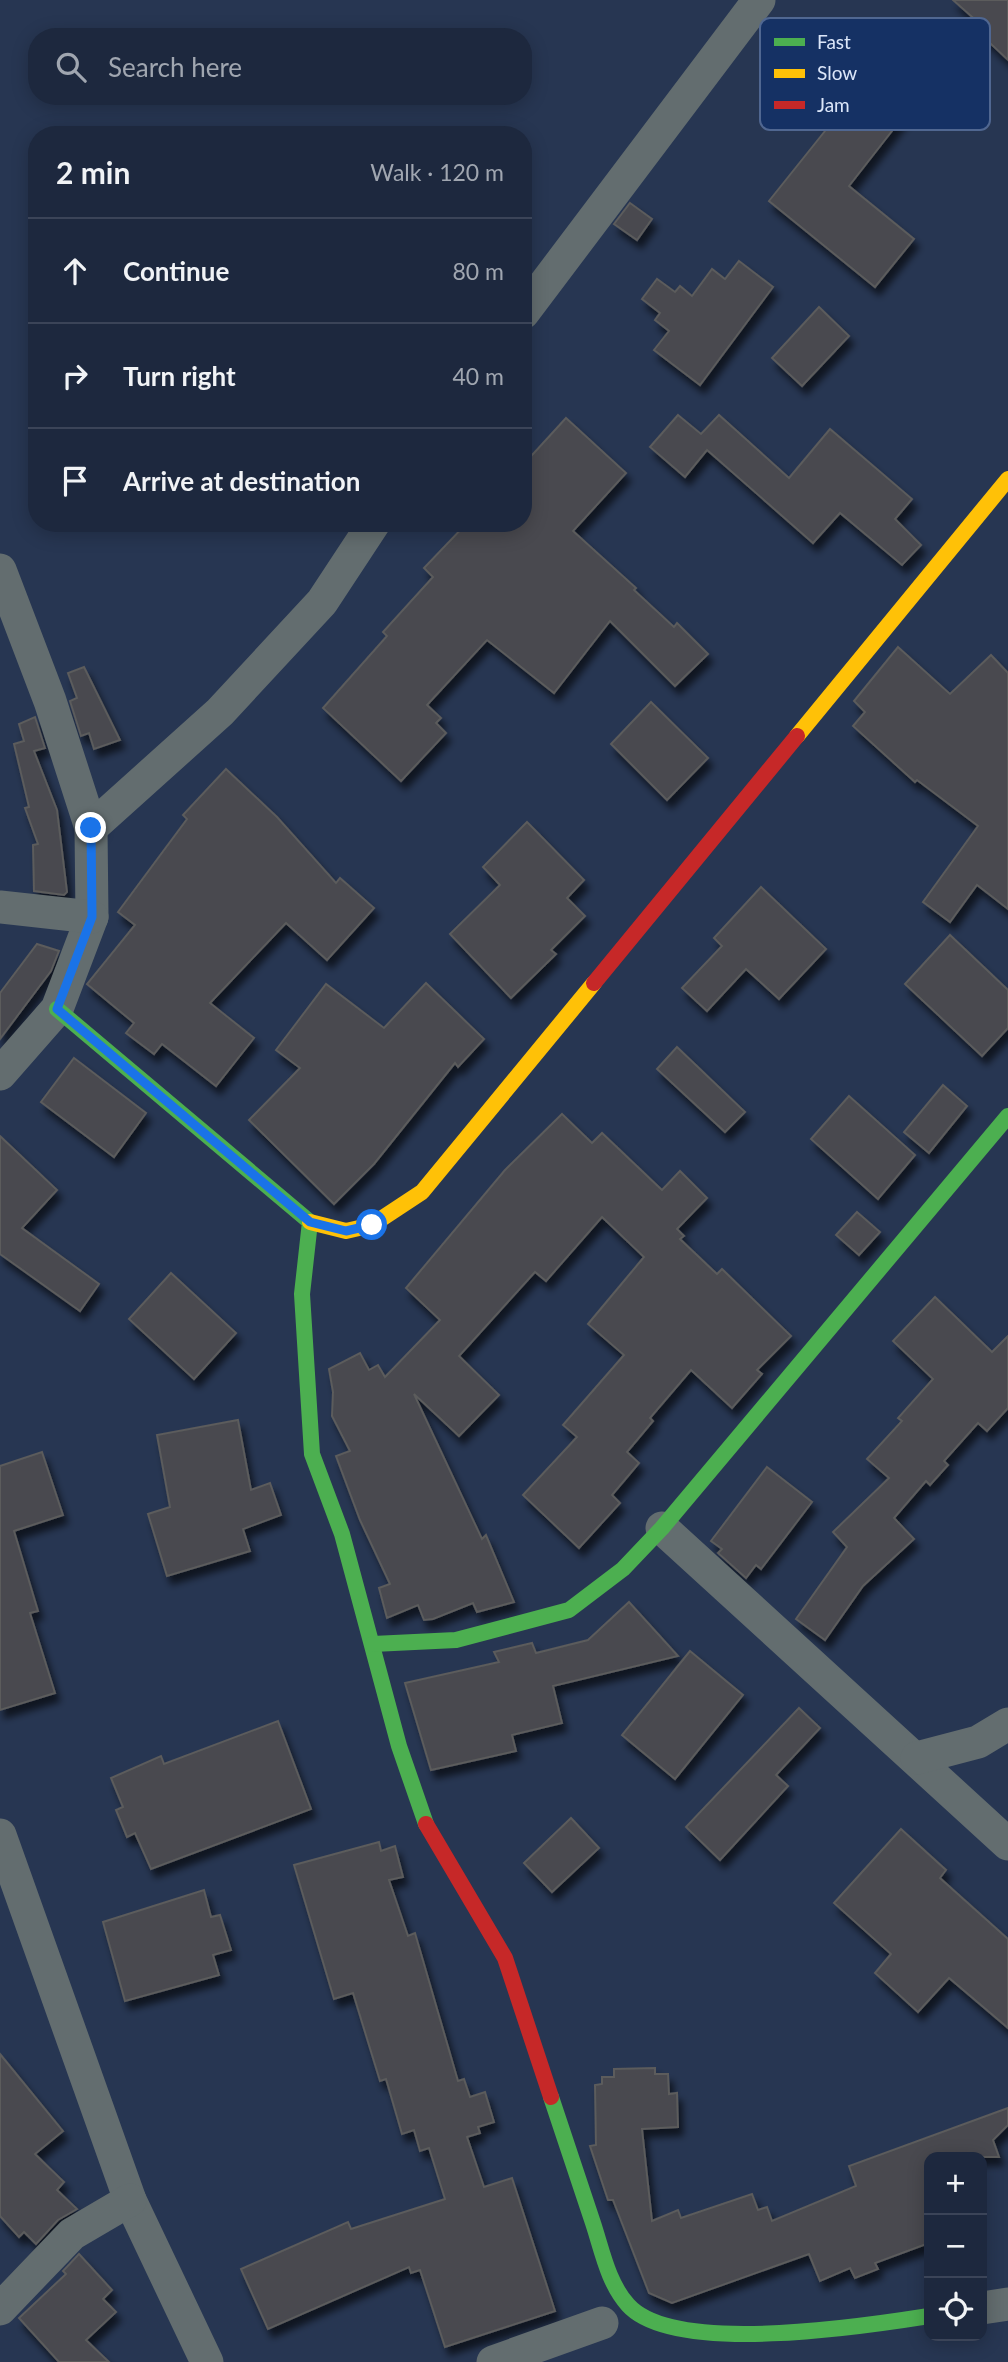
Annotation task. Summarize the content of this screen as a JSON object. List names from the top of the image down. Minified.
{"legend":["Fast","Slow","Jam"],"page":{"search":"Search here","heading":["2 min","Walk · 120 m"],"list":[["Continue","80 m"],["Turn right","40 m"],"Arrive at destination"],"map_buttons":["+","−"]}}
